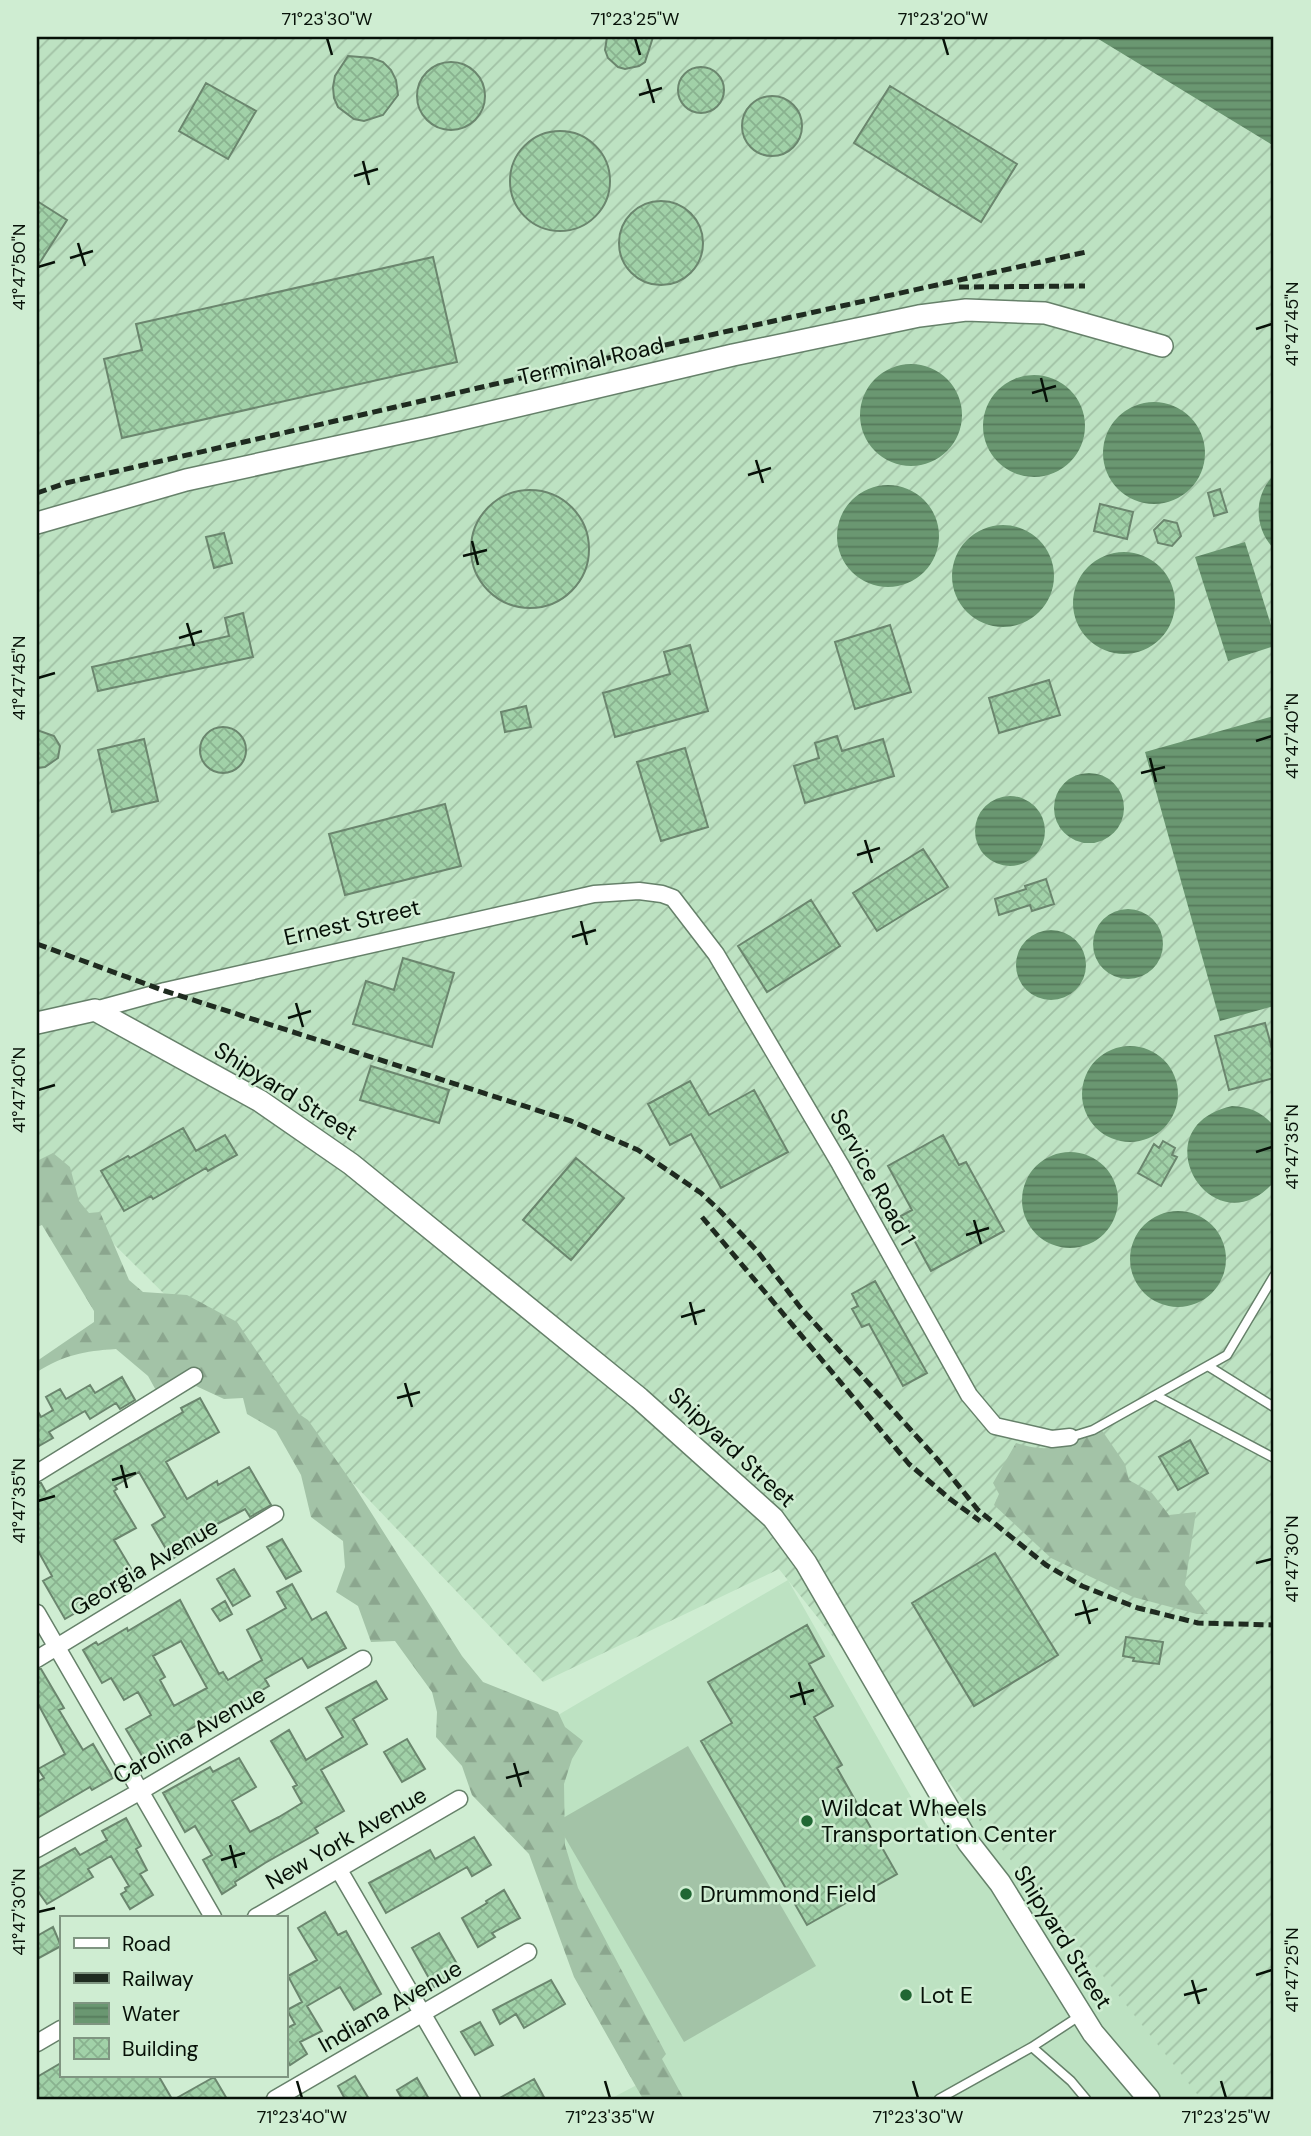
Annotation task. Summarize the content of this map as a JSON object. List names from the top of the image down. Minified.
{"streets":{"street":["Terminal Road","Ernest Street","Shipyard Street","Service Road 1","Georgia Avenue","Carolina Avenue","New York Avenue","Indiana Avenue"]},"crossings":[["Ernest Street","Shipyard Street"],["Ernest Street","Service Road 1"]],"places":["Wildcat Wheels Transportation Center","Drummond Field","Lot E"],"legend":["Road","Railway","Water","Building"],"coordinates":["71°23'30\"W","71°23'25\"W","71°23'20\"W","41°47'50\"N","41°47'45\"N","41°47'40\"N","41°47'35\"N","41°47'30\"N","41°47'25\"N","71°23'40\"W","71°23'35\"W"]}
